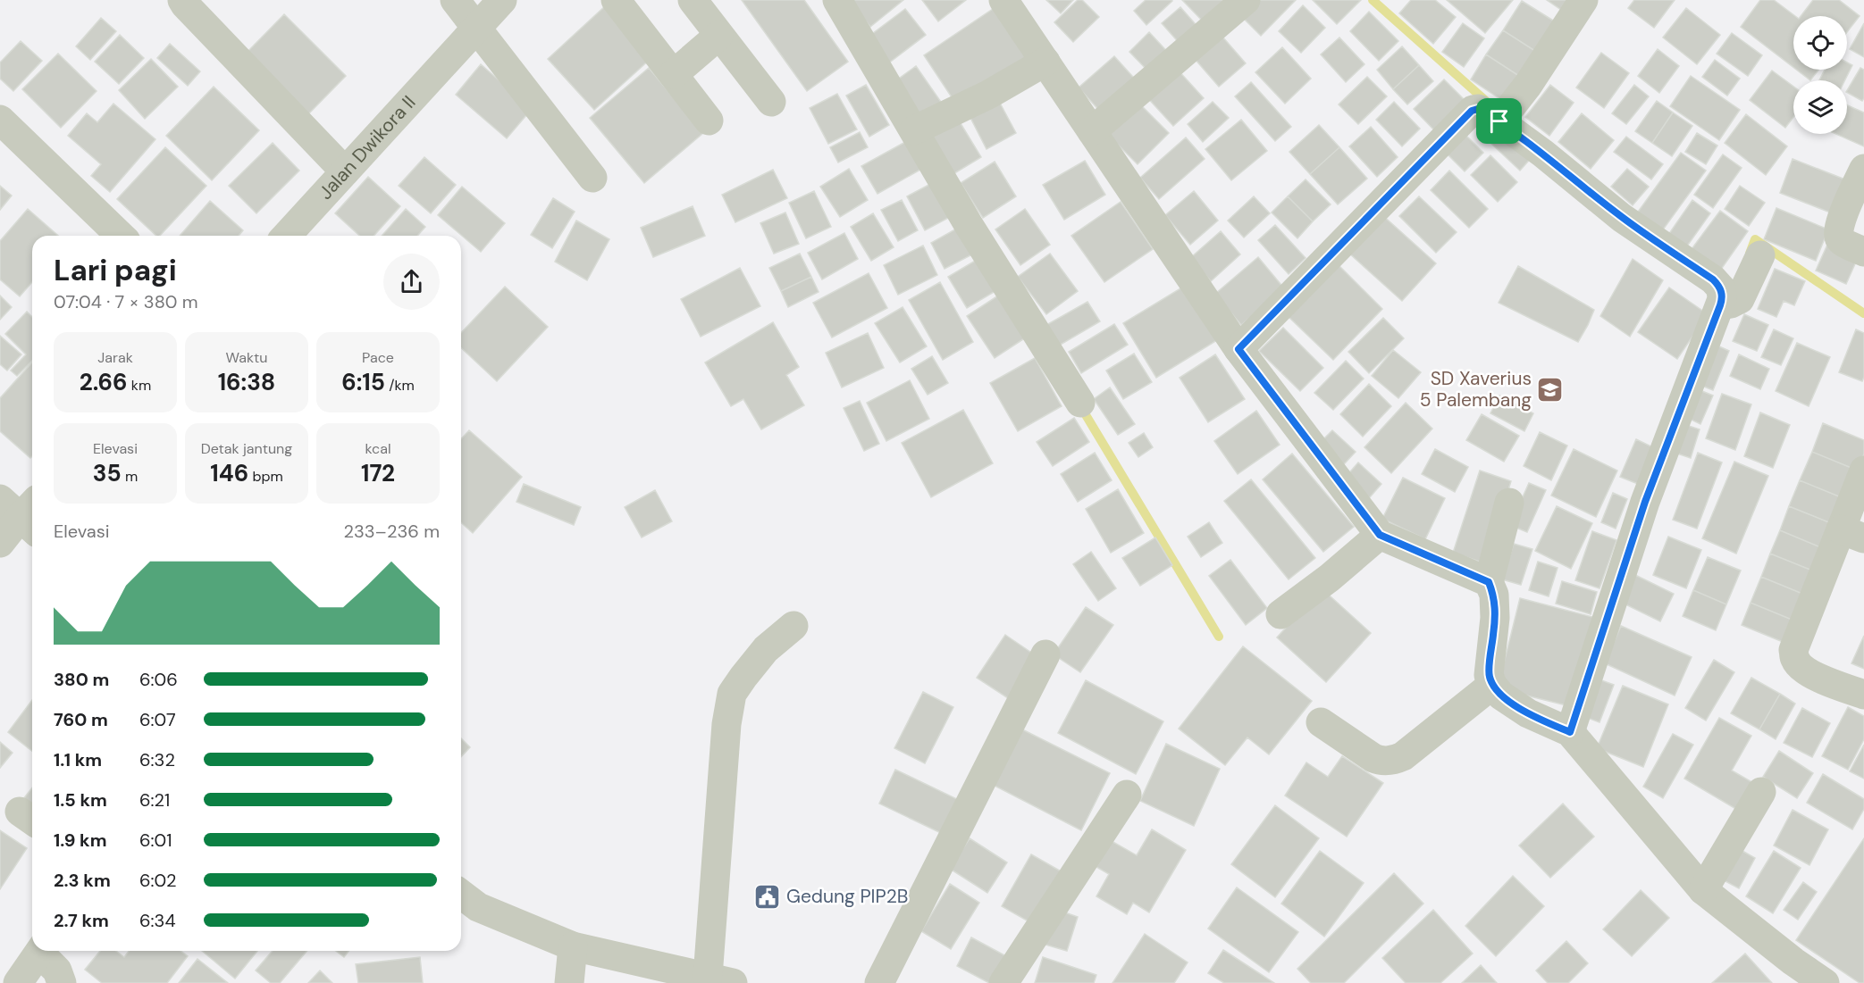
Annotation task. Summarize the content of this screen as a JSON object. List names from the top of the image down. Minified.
{"streets":{"street":["Jalan Dwikora II"]},"places":{"school or university":["SD Xaverius 5 Palembang"],"public building":["Gedung PIP2B"]},"page":{"heading":["Lari pagi","07:04 · 7 × 380 m"],"stats":[["Jarak","2.66 km"],["Waktu","16:38"],["Pace","6:15 /km"],["Elevasi","35 m"],["Detak jantung","146 bpm"],["kcal","172"]],"chart":["Elevasi","233–236 m"],"list":[{"name":"380 m","note":"6:06"},{"name":"760 m","note":"6:07"},{"name":"1.1 km","note":"6:32"},{"name":"1.5 km","note":"6:21"},{"name":"1.9 km","note":"6:01"},{"name":"2.3 km","note":"6:02"},{"name":"2.7 km","note":"6:34"}]}}
